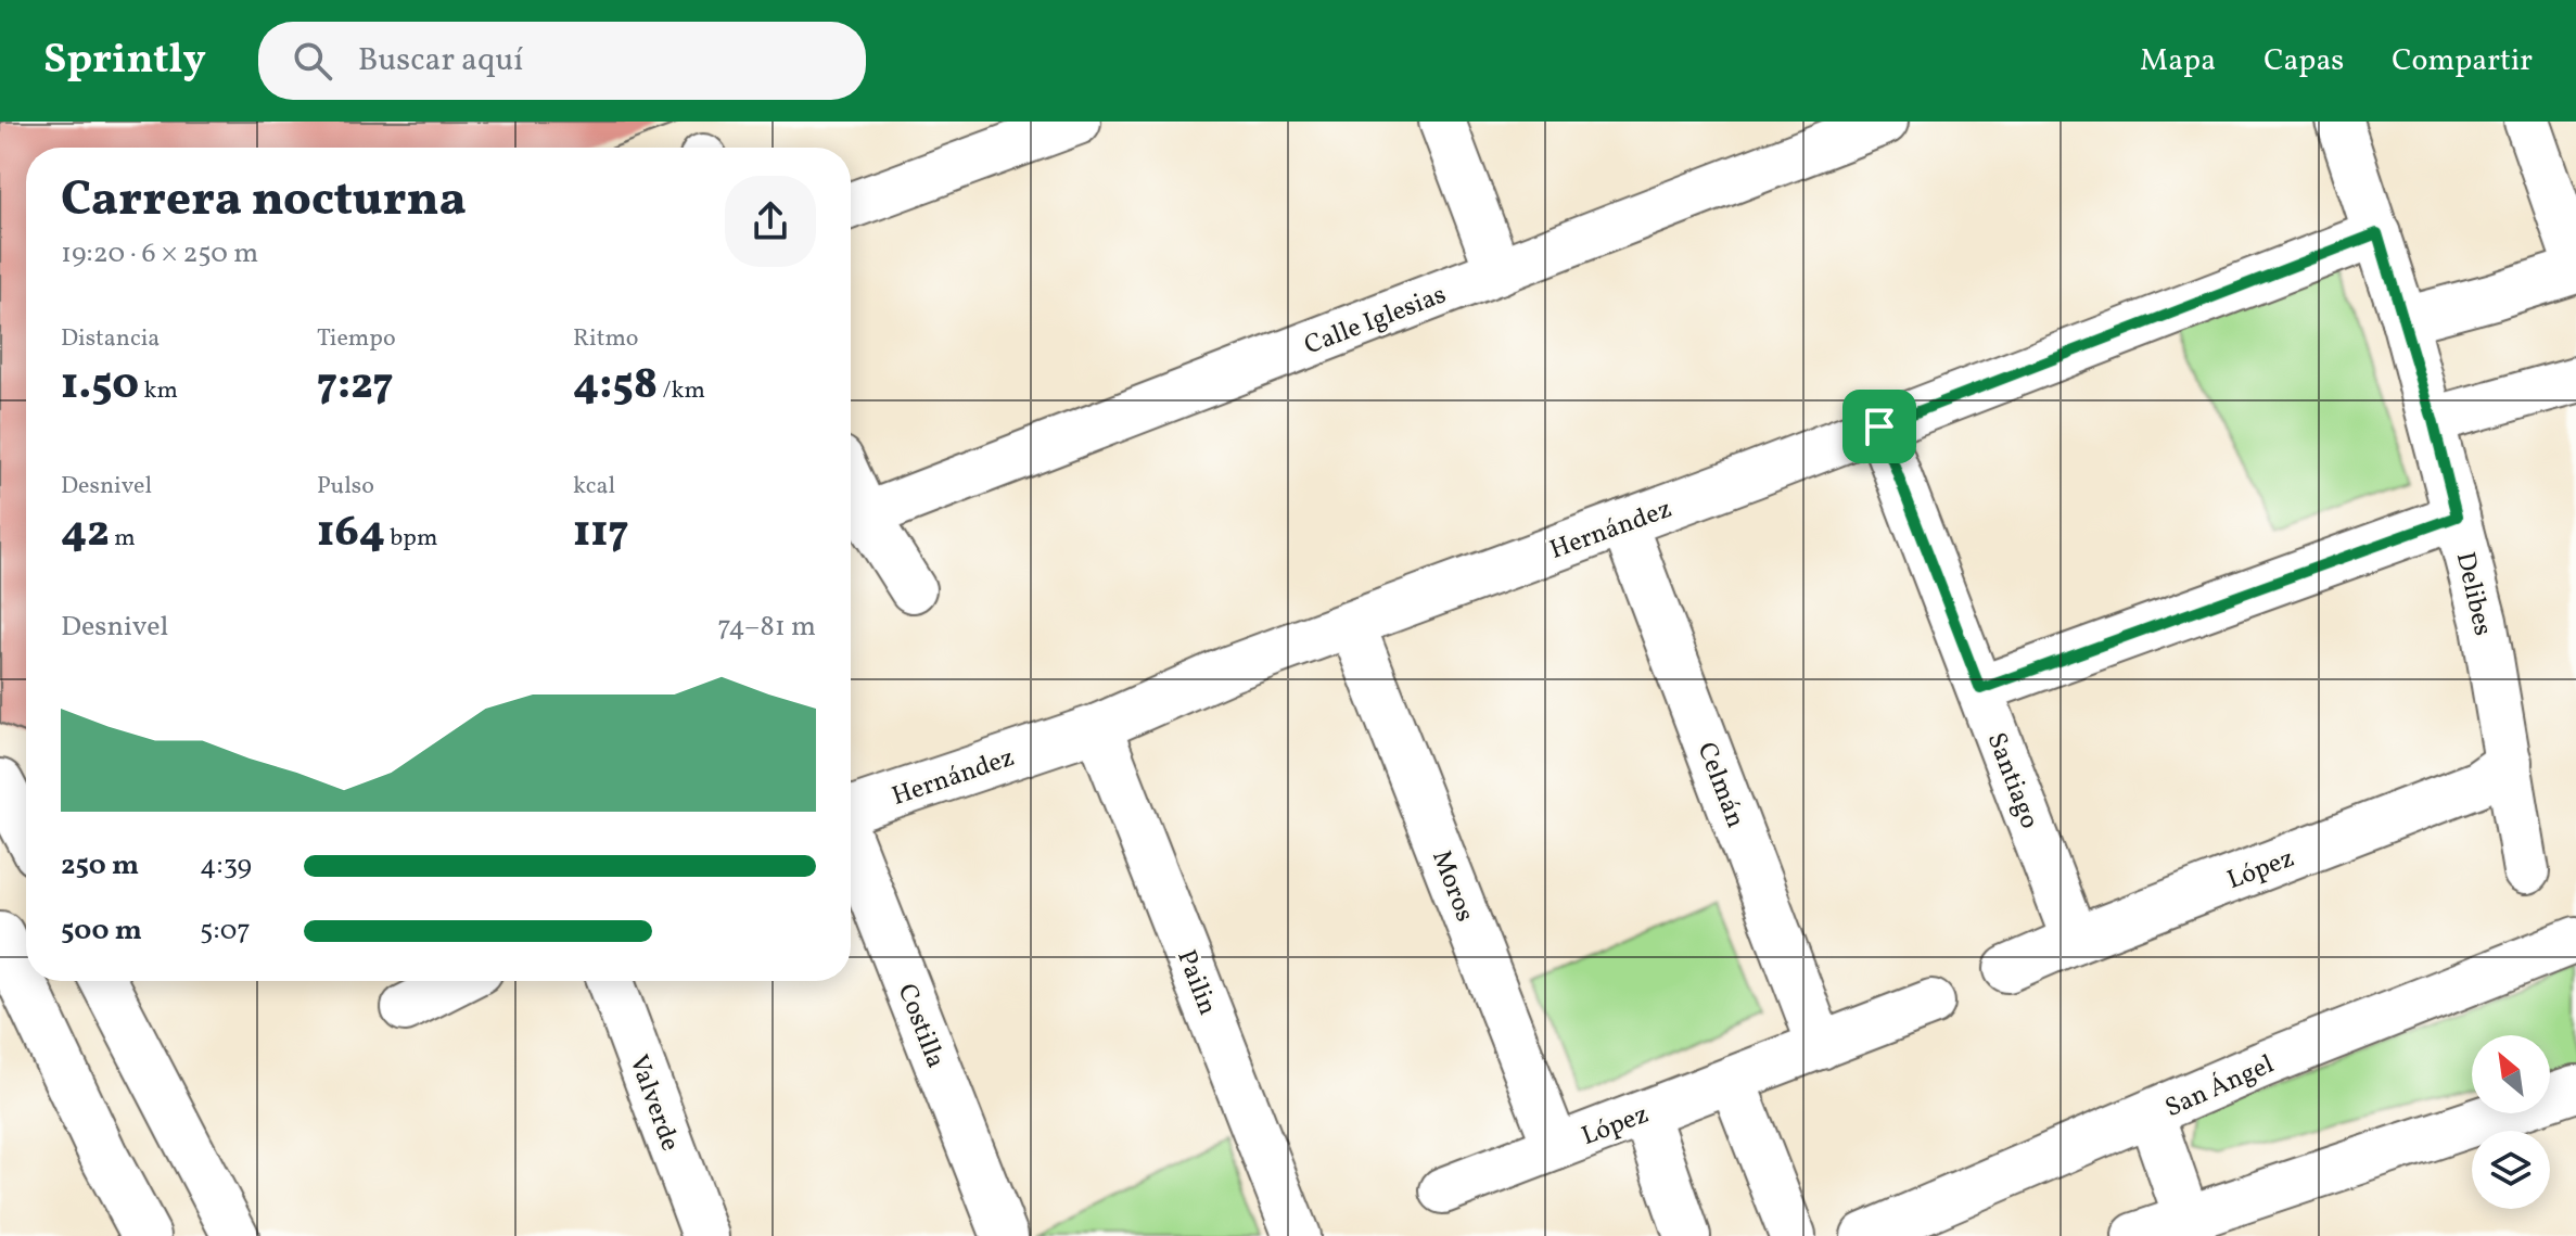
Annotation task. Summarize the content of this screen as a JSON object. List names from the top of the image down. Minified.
{"streets":{"street":["Calle Iglesias","Hernández","Delibes","Santiago","Celmán","López","Moros","Pailin","Costilla","San Ángel","Valverde"]},"crossings":[["Hernández","Delibes"],["Hernández","Santiago"],["Hernández","Celmán"],["Hernández","Moros"],["Hernández","Pailin"],["Delibes","López"],["Santiago","López"],["Celmán","López"],["López","Moros"]],"north":"top left","page":{"header":"Sprintly","search":"Buscar aquí","nav":["Mapa","Capas","Compartir"],"heading":["Carrera nocturna","19:20 · 6 × 250 m"],"stats":[["Distancia","1.50 km"],["Tiempo","7:27"],["Ritmo","4:58 /km"],["Desnivel","42 m"],["Pulso","164 bpm"],["kcal","117"]],"chart":["Desnivel","74–81 m"],"list":[{"name":"250 m","note":"4:39"},{"name":"500 m","note":"5:07"}]}}
